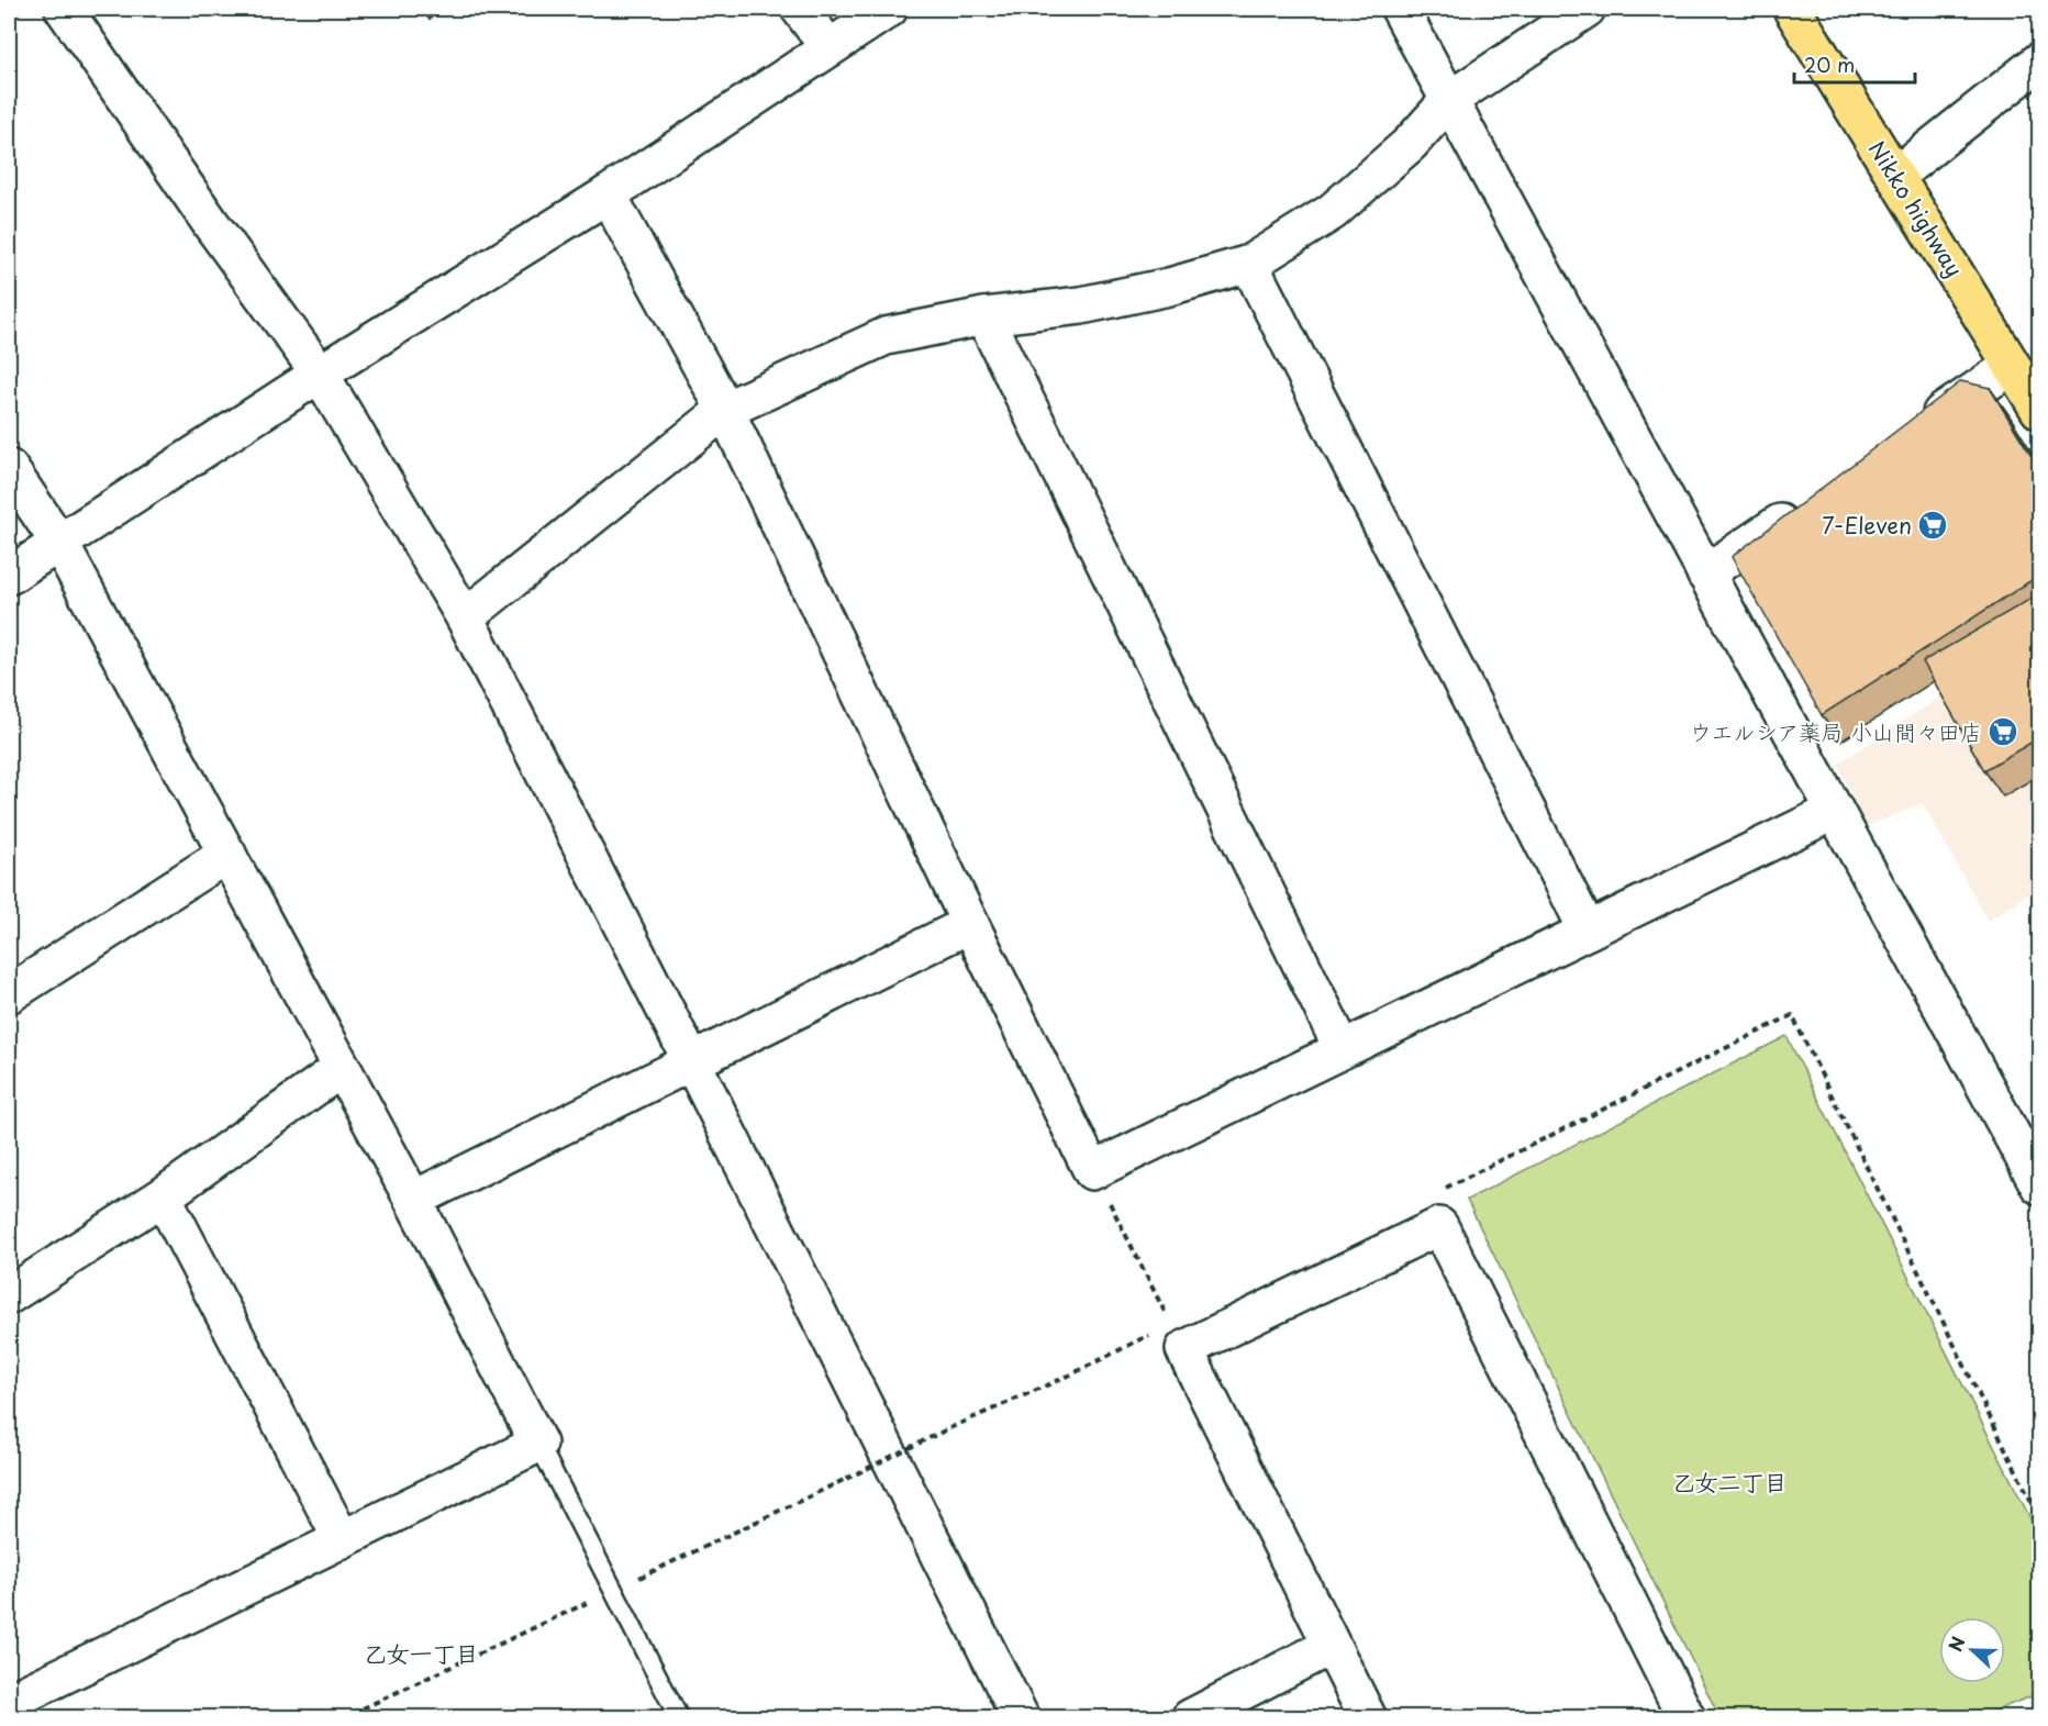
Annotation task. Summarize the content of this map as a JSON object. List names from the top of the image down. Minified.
{"streets":{"highway":["Nikko highway"]},"districts":["乙女二丁目","乙女一丁目"],"places":{"supermarket":["7-Eleven","ウエルシア薬局 小山間々田店"]},"scale_bar":"20 m","north":"left"}
